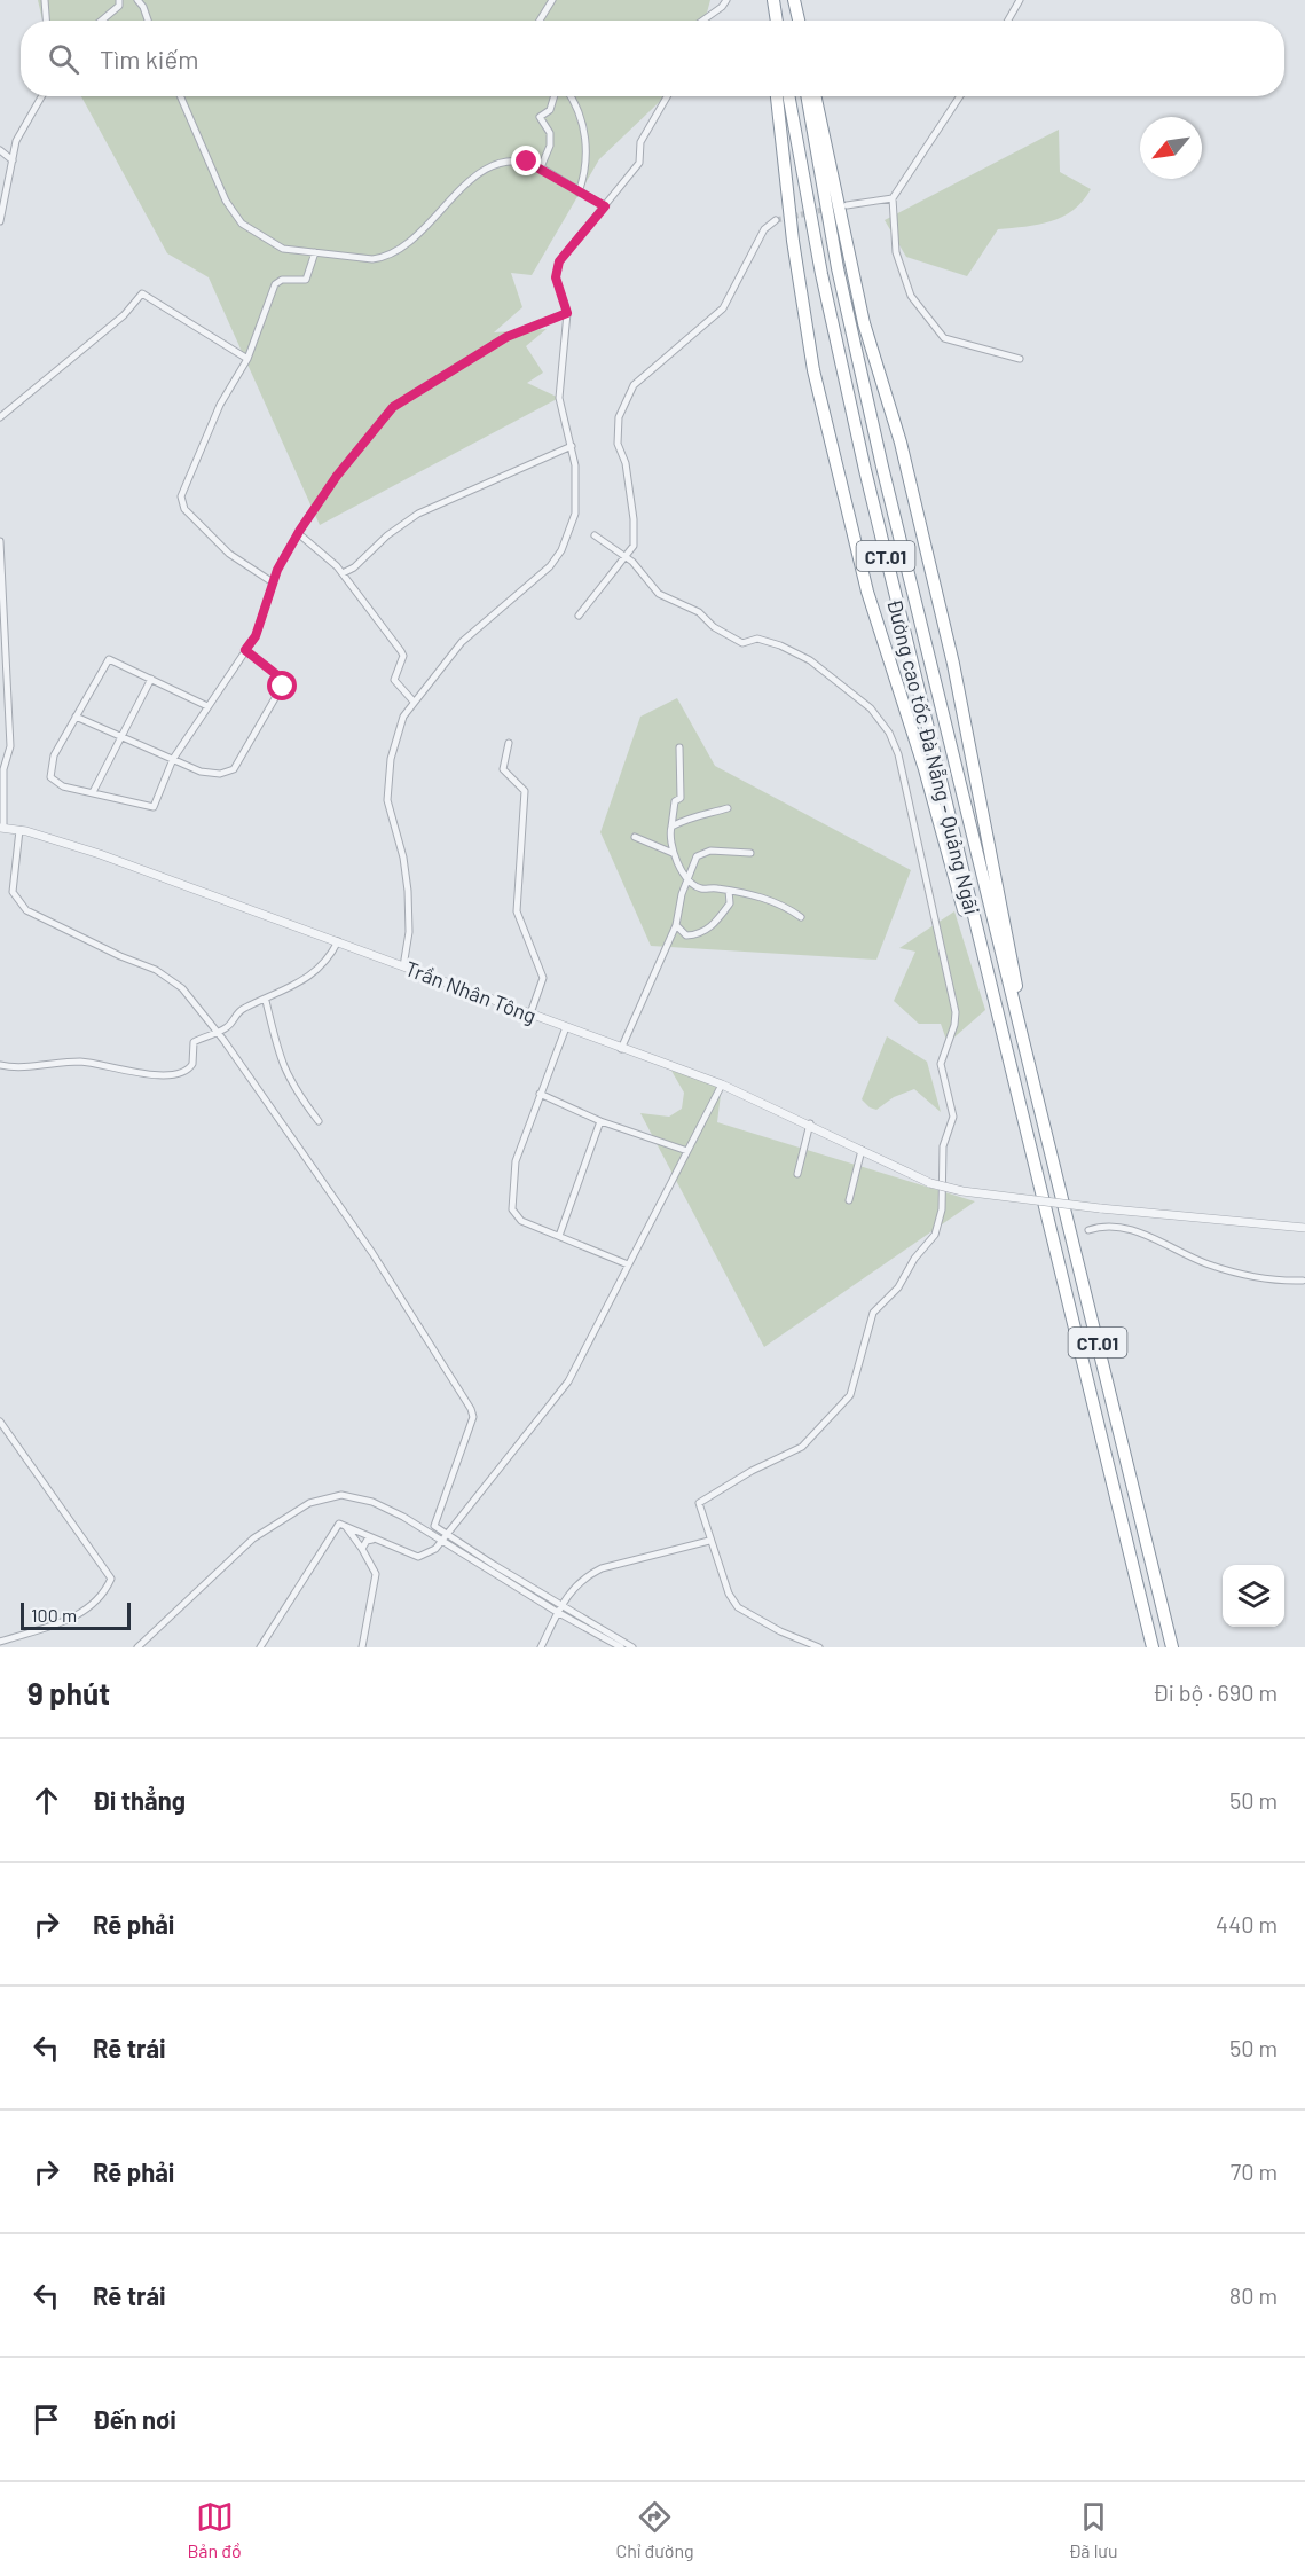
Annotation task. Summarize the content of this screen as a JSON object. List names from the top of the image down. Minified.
{"streets":{"highway":["CT.01","Đường cao tốc Đà Nẵng - Quảng Ngãi"],"street":["Trần Nhân Tông"]},"crossings":[["CT.01","Đường cao tốc Đà Nẵng - Quảng Ngãi"]],"scale_bar":"100 m","north":"bottom left","page":{"search":"Tìm kiếm","scale":"100 m","heading":["9 phút","Đi bộ · 690 m"],"list":[["Đi thẳng","50 m"],["Rẽ phải","440 m"],["Rẽ trái","50 m"],["Rẽ phải","70 m"],["Rẽ trái","80 m"],"Đến nơi"],"nav":["Bản đồ","Chỉ đường","Đã lưu"]}}
